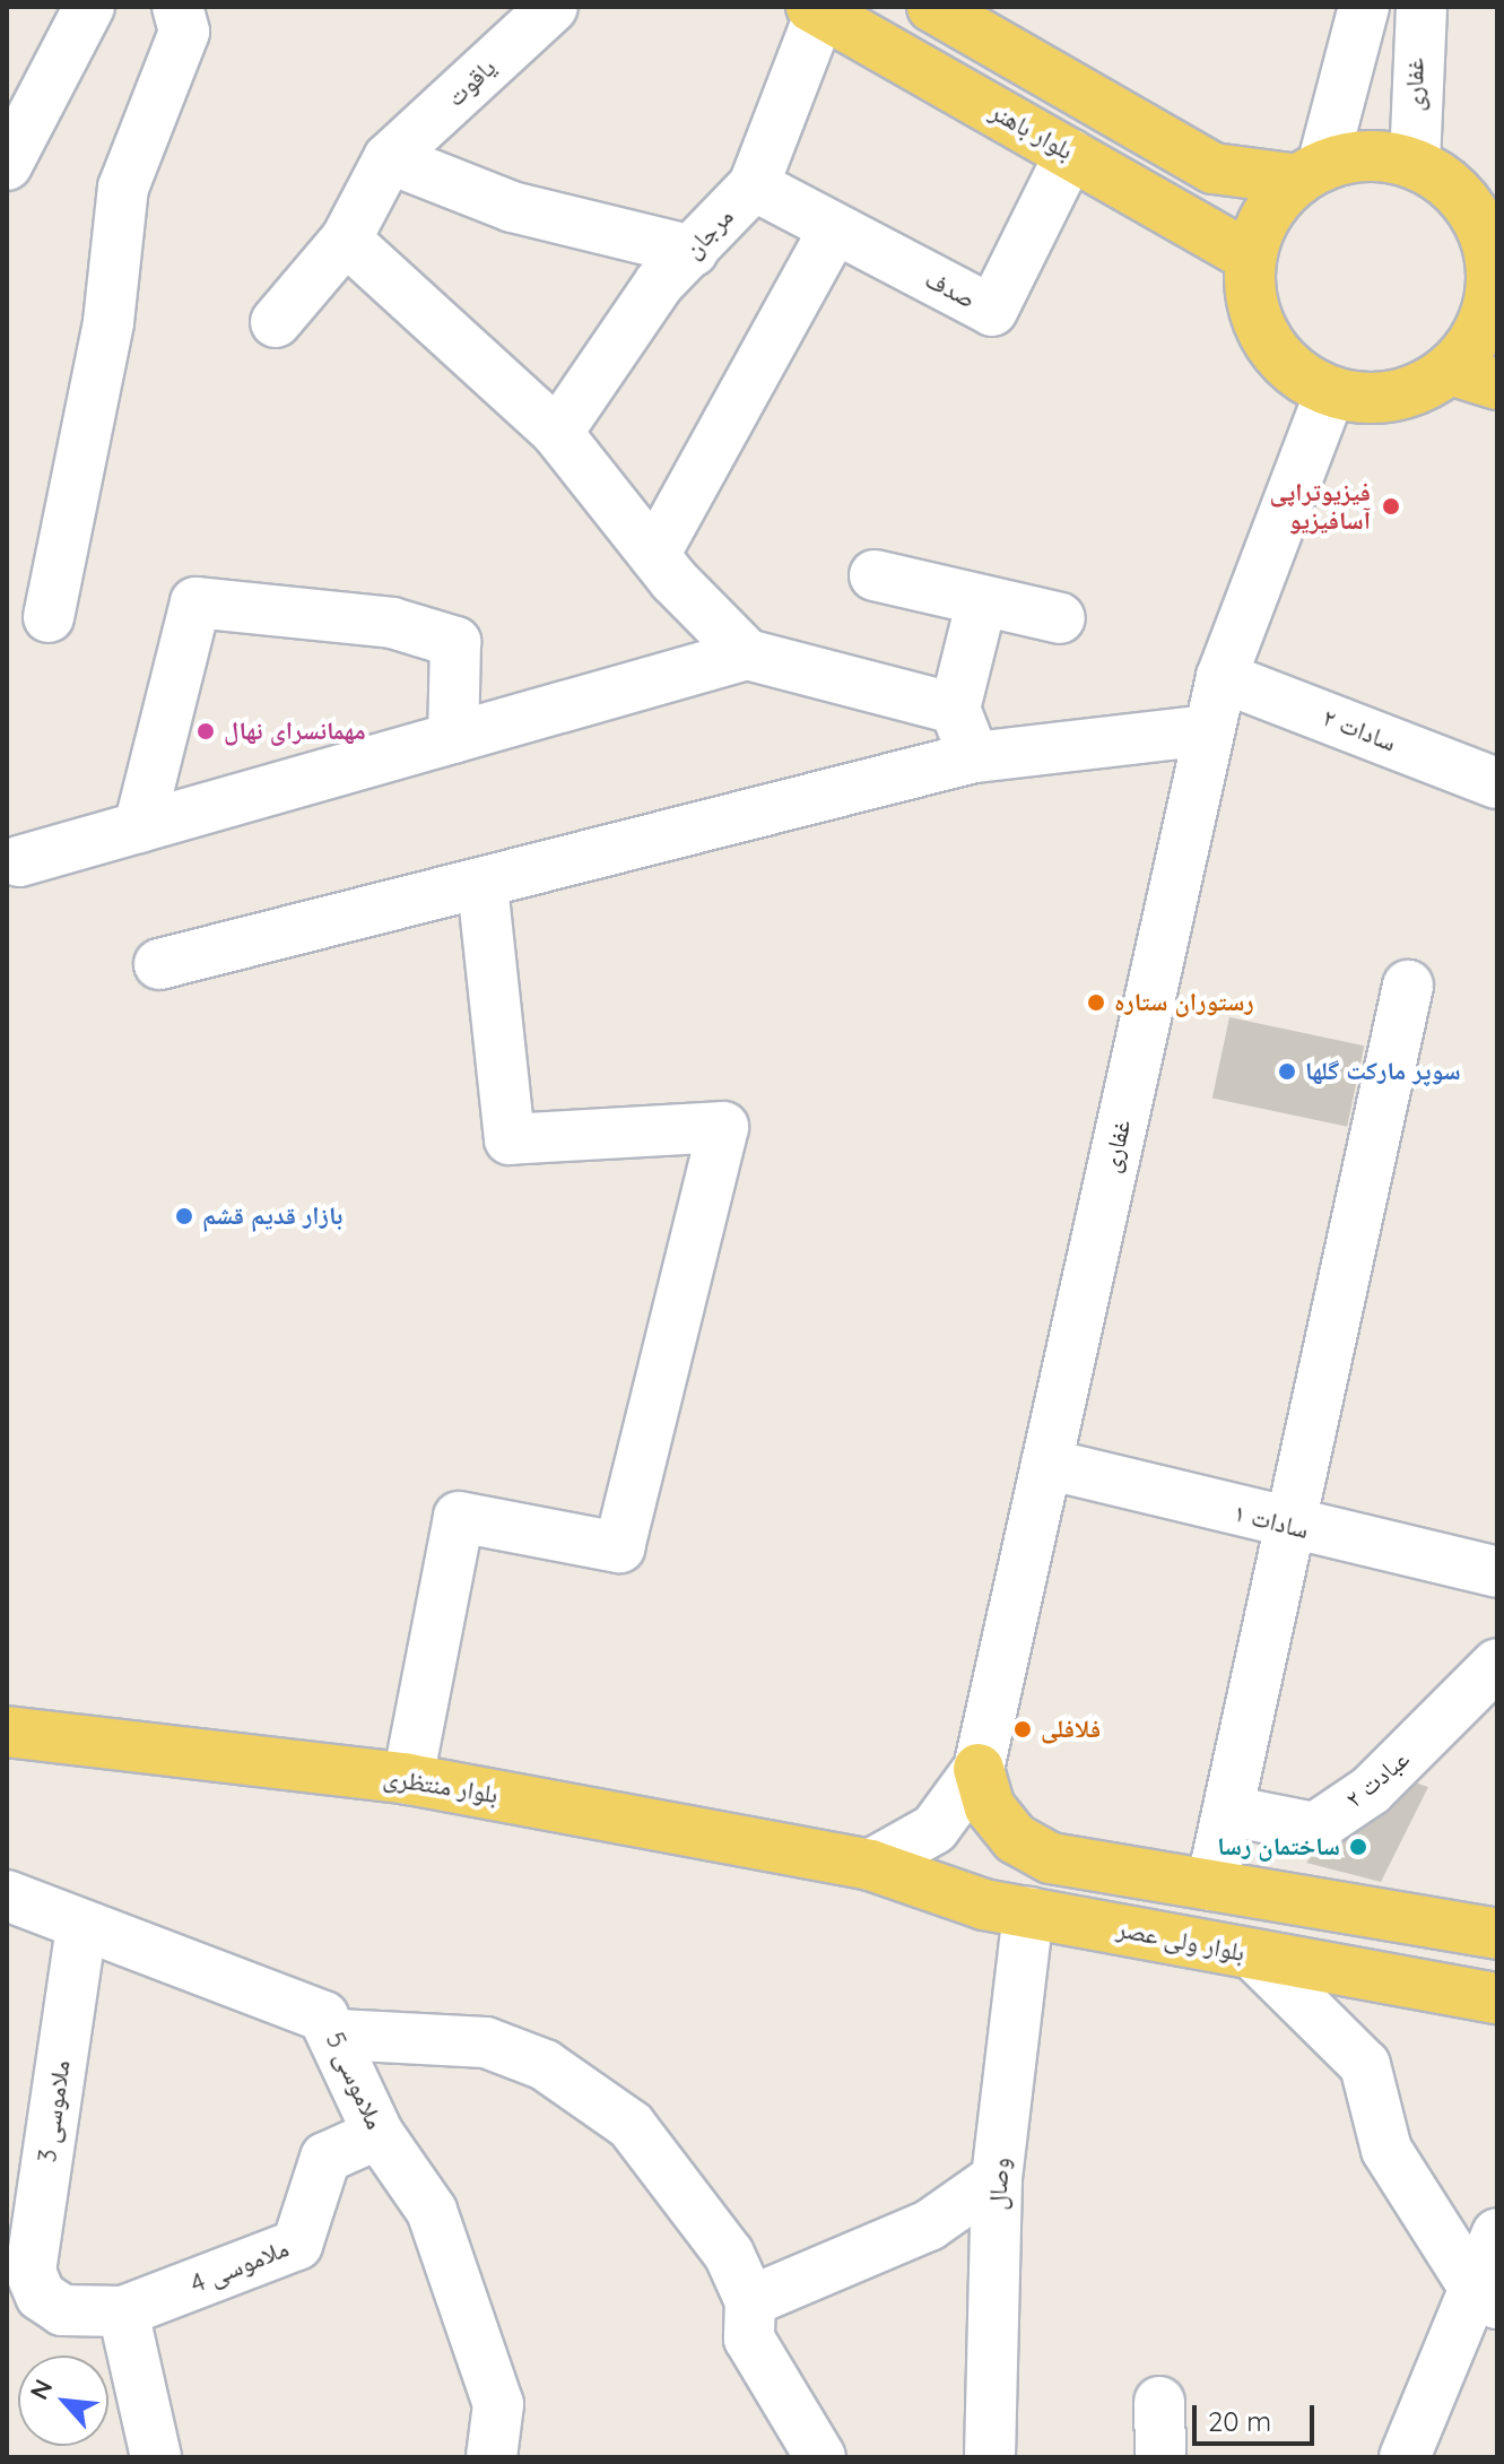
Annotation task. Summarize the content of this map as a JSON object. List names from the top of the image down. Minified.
{"streets":{"main road":["بلوار باهنر","بلوار منتظری","بلوار ولی عصر"],"street":["یاقوت","غفاری","مرجان","صدف","سادات ۲","سادات ۱","عبادت ۲","ملاموسی 5","ملاموسی 3","وصال","ملاموسی 4"]},"crossings":[["غفاری","بلوار باهنر"],["غفاری","سادات ۲"],["غفاری","سادات ۱"],["غفاری","بلوار منتظری"],["غفاری","بلوار ولی عصر"],["بلوار باهنر","مرجان"],["بلوار باهنر","صدف"],["مرجان","صدف"],["بلوار منتظری","بلوار ولی عصر"],["بلوار ولی عصر","وصال"],["ملاموسی 5","ملاموسی 3"],["ملاموسی 5","ملاموسی 4"],["ملاموسی 3","ملاموسی 4"]],"places":["فیزیوتراپی آسافیزیو","مهمانسرای نهال","رستوران ستاره","سوپر مارکت گلها","بازار قدیم قشم","فلافلی","ساختمان رسا"],"scale_bar":"20 m","north":"top left"}
